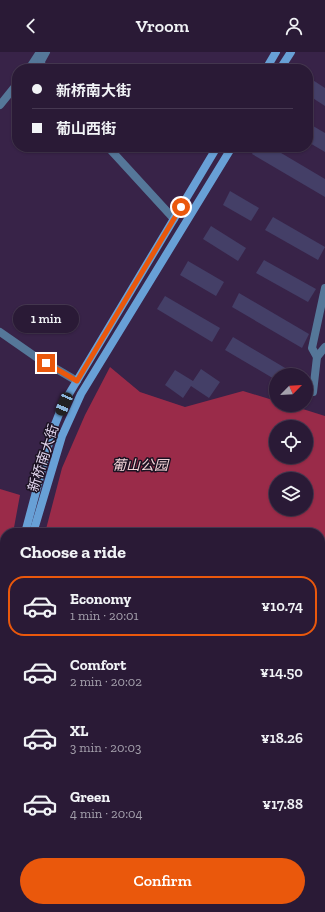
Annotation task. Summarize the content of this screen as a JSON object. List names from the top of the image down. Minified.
{"streets":{"main road":["新桥南大街"]},"parks":["葡山公园"],"north":"top right","page":{"header":"Vroom","banner":["新桥南大街","葡山西街"],"bubble":"1 min","heading":"Choose a ride","list":[{"name":"Economy","note":"1 min · 20:01","value":"¥10.74"},{"name":"Comfort","note":"2 min · 20:02","value":"¥14.50"},{"name":"XL","note":"3 min · 20:03","value":"¥18.26"},{"name":"Green","note":"4 min · 20:04","value":"¥17.88"}],"buttons":"Confirm"}}
